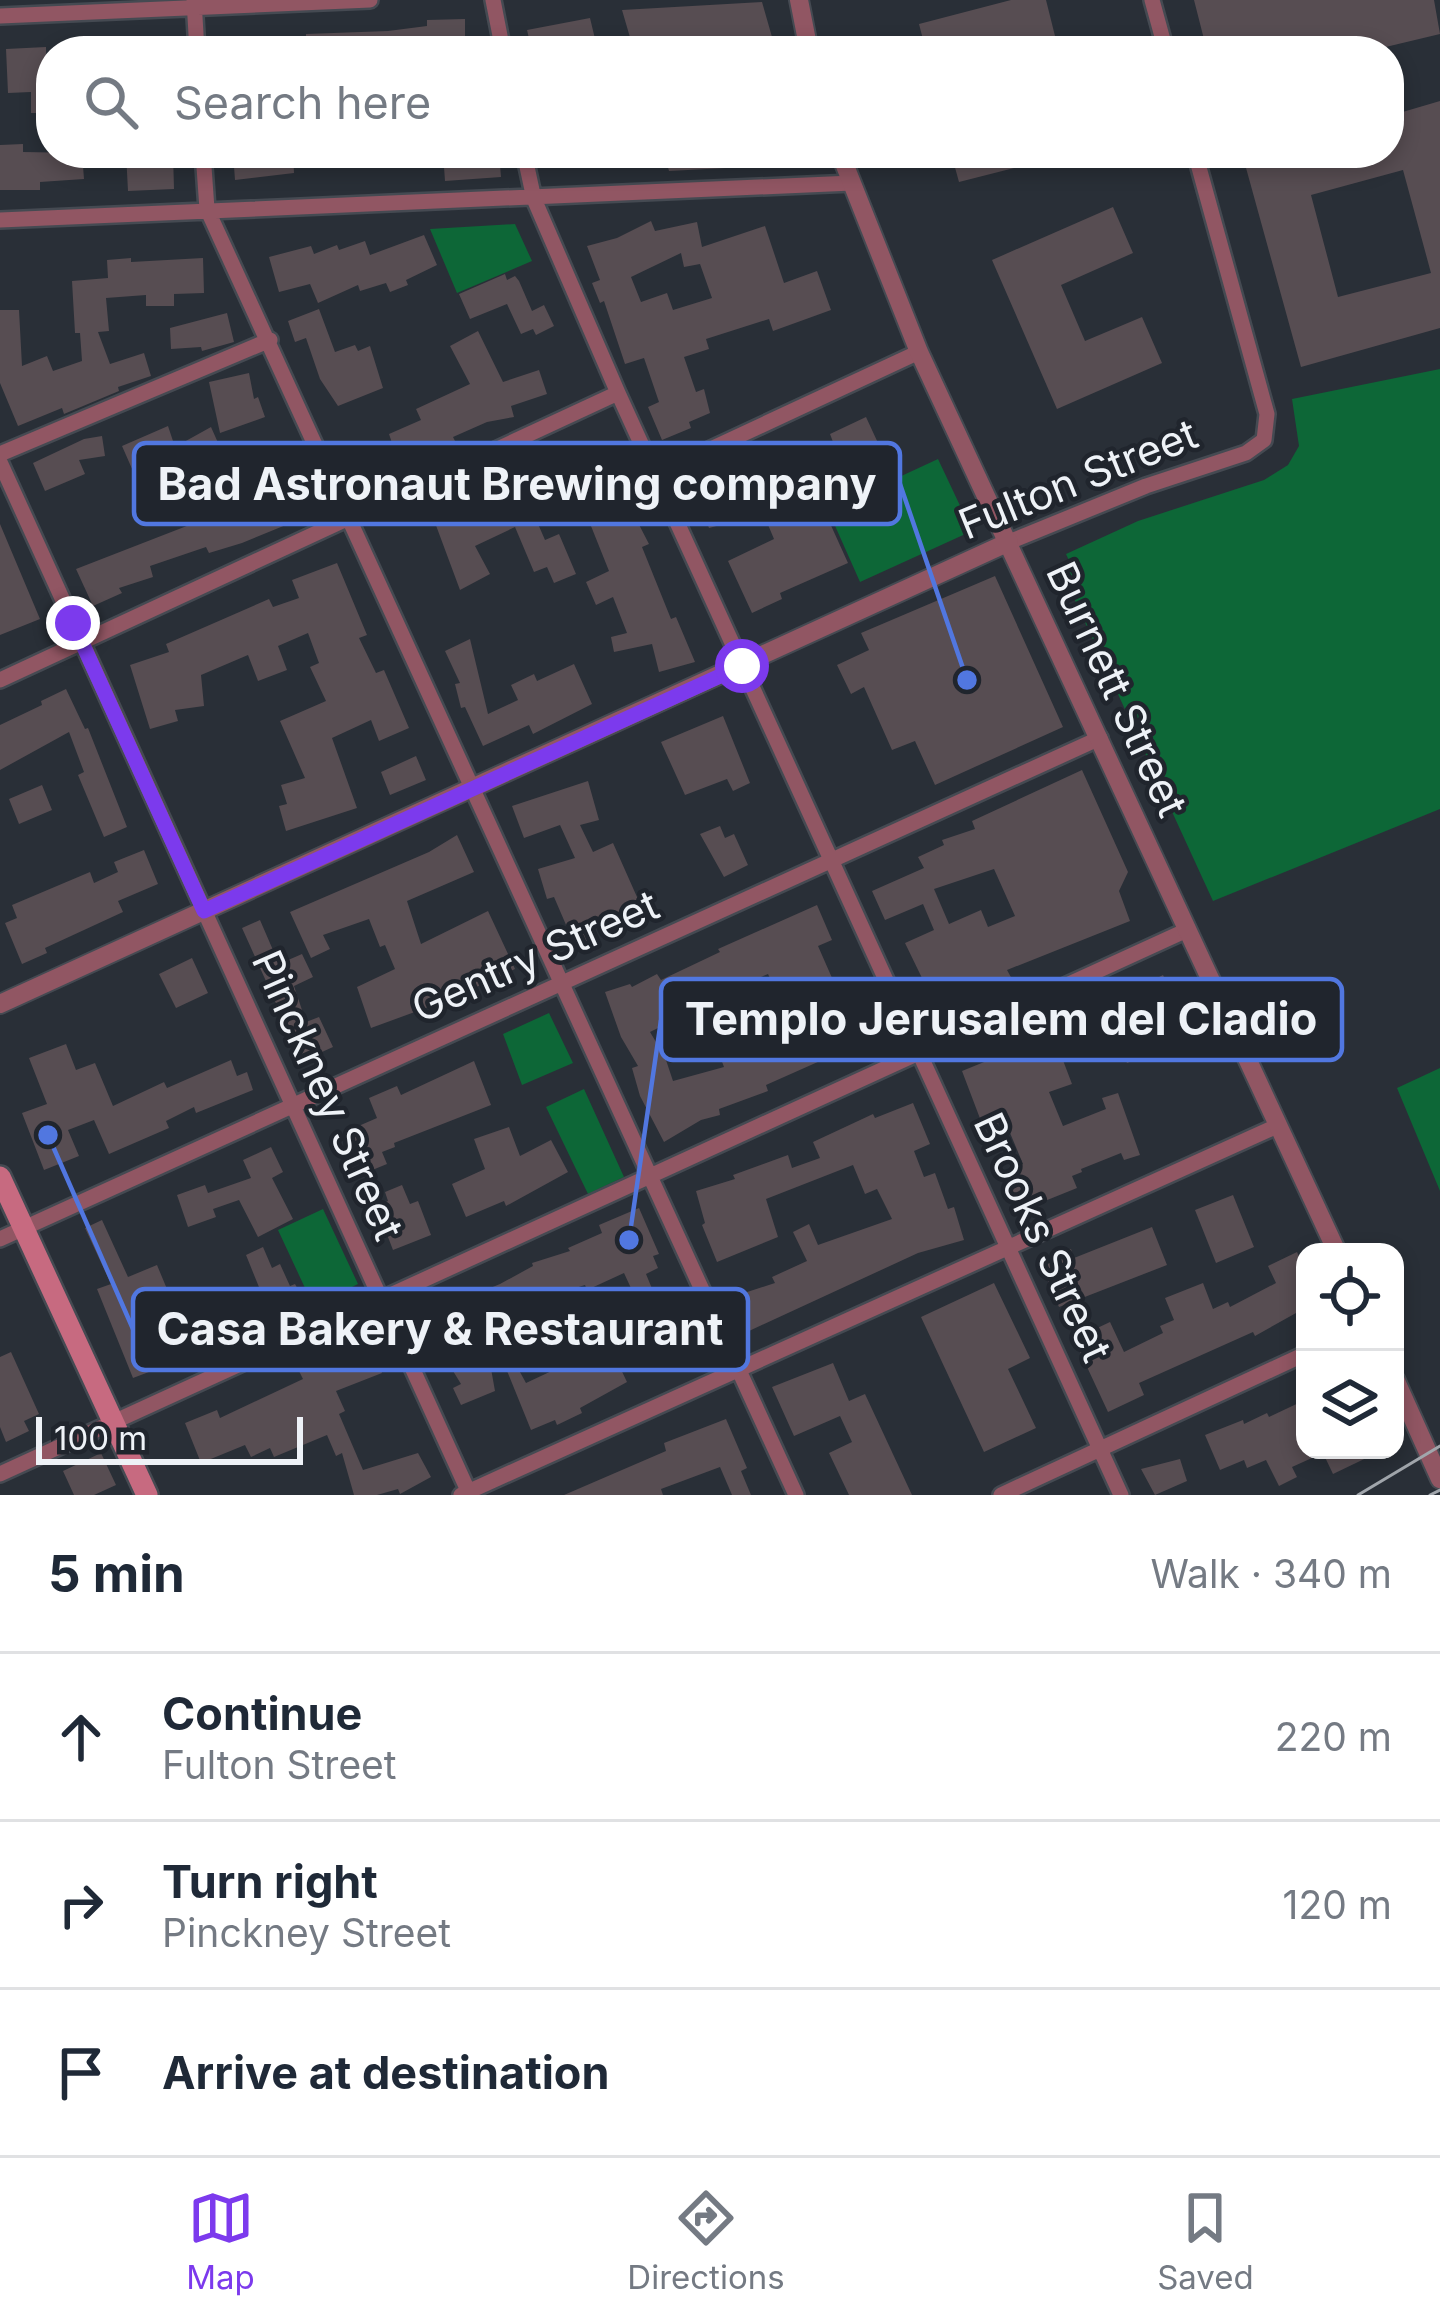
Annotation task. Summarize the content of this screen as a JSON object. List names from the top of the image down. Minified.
{"streets":{"street":["Fulton Street","Burnett Street","Gentry Street","Pinckney Street","Brooks Street"]},"crossings":[["Fulton Street","Burnett Street"],["Fulton Street","Pinckney Street"],["Fulton Street","Brooks Street"],["Burnett Street","Gentry Street"],["Gentry Street","Pinckney Street"],["Gentry Street","Brooks Street"]],"places":["Bad Astronaut Brewing company","Casa Bakery & Restaurant","Templo Jerusalem del Cladio"],"scale_bar":"100 m","page":{"search":"Search here","scale":"100 m","heading":["5 min","Walk · 340 m"],"list":[["Continue","Fulton Street","220 m"],["Turn right","Pinckney Street","120 m"],"Arrive at destination"],"nav":["Map","Directions","Saved"]}}
